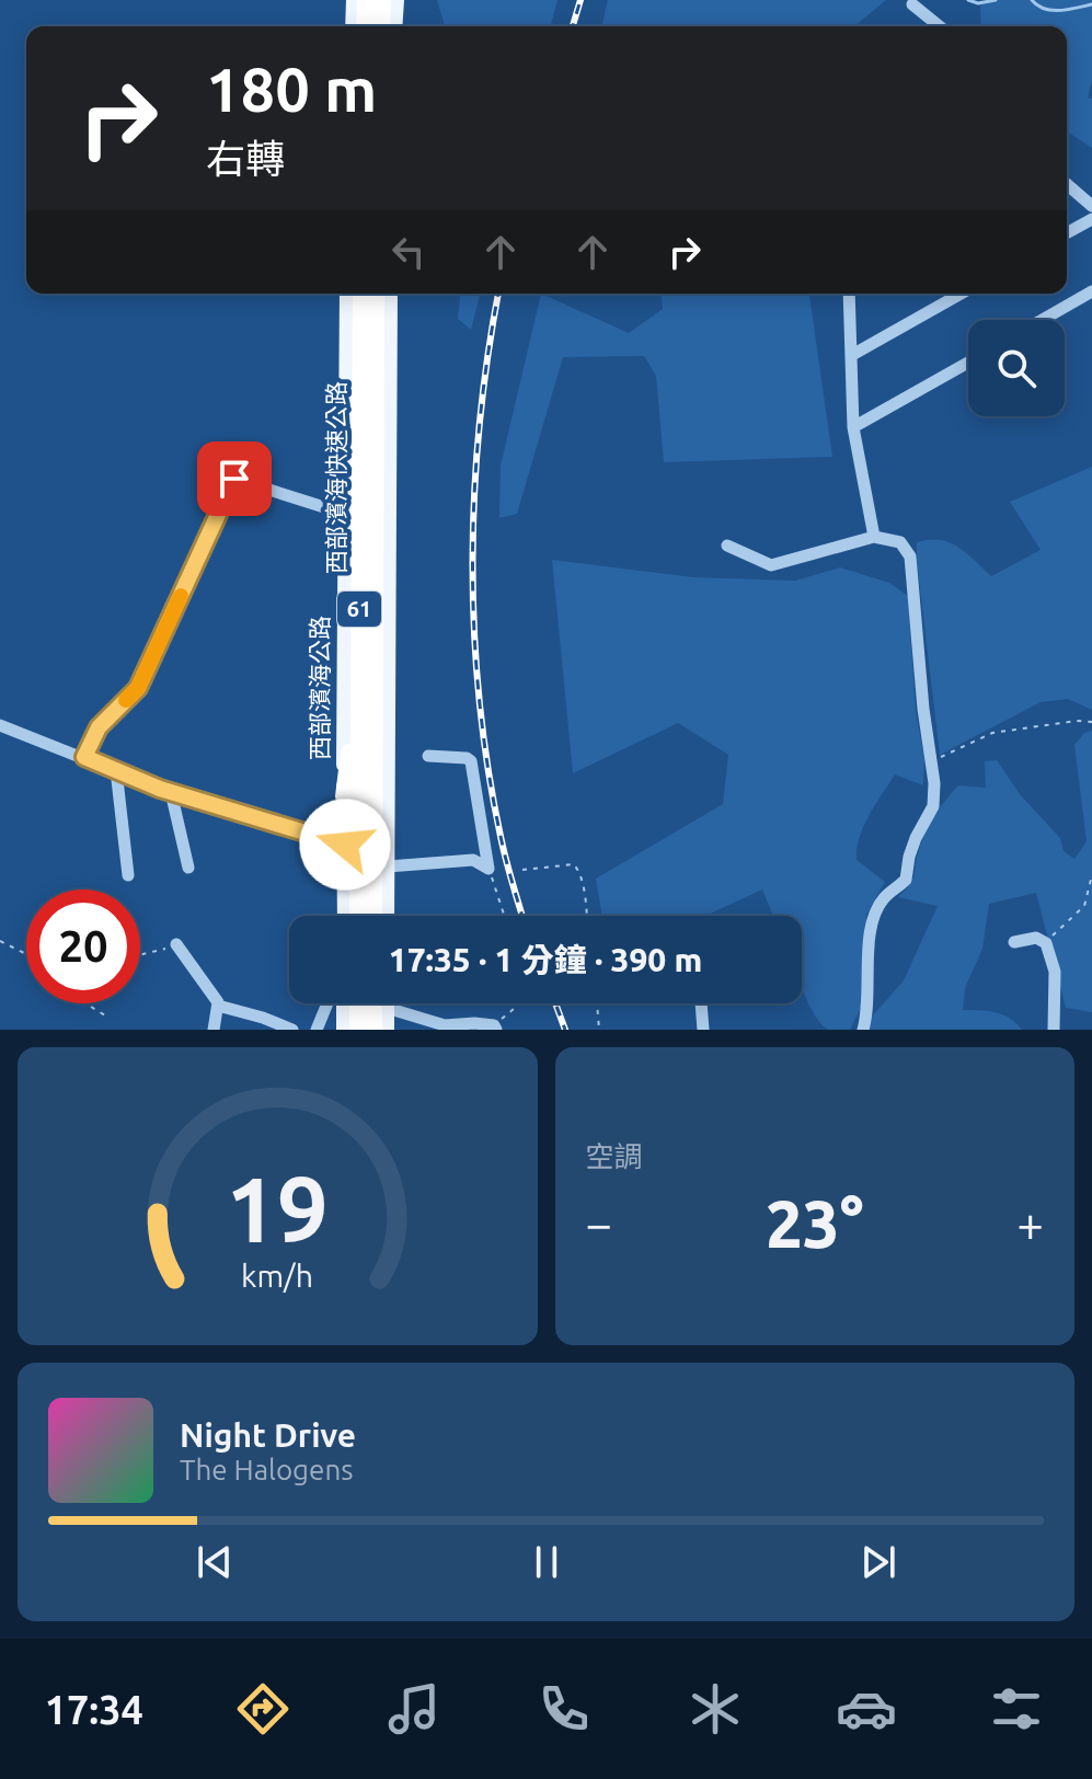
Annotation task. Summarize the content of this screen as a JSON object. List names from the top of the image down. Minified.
{"streets":{"highway":["西部濱海快速公路","61"],"main road":["西部濱海公路"]},"page":{"turn":["180 m","右轉"],"limit":"20","trip":"17:35 · 1 分鐘 · 390 m","tile":"空調","heat":["−","23°","+"],"song":["Night Drive","The Halogens"],"tabs":"17:34","gauge":["19","km/h"]}}
